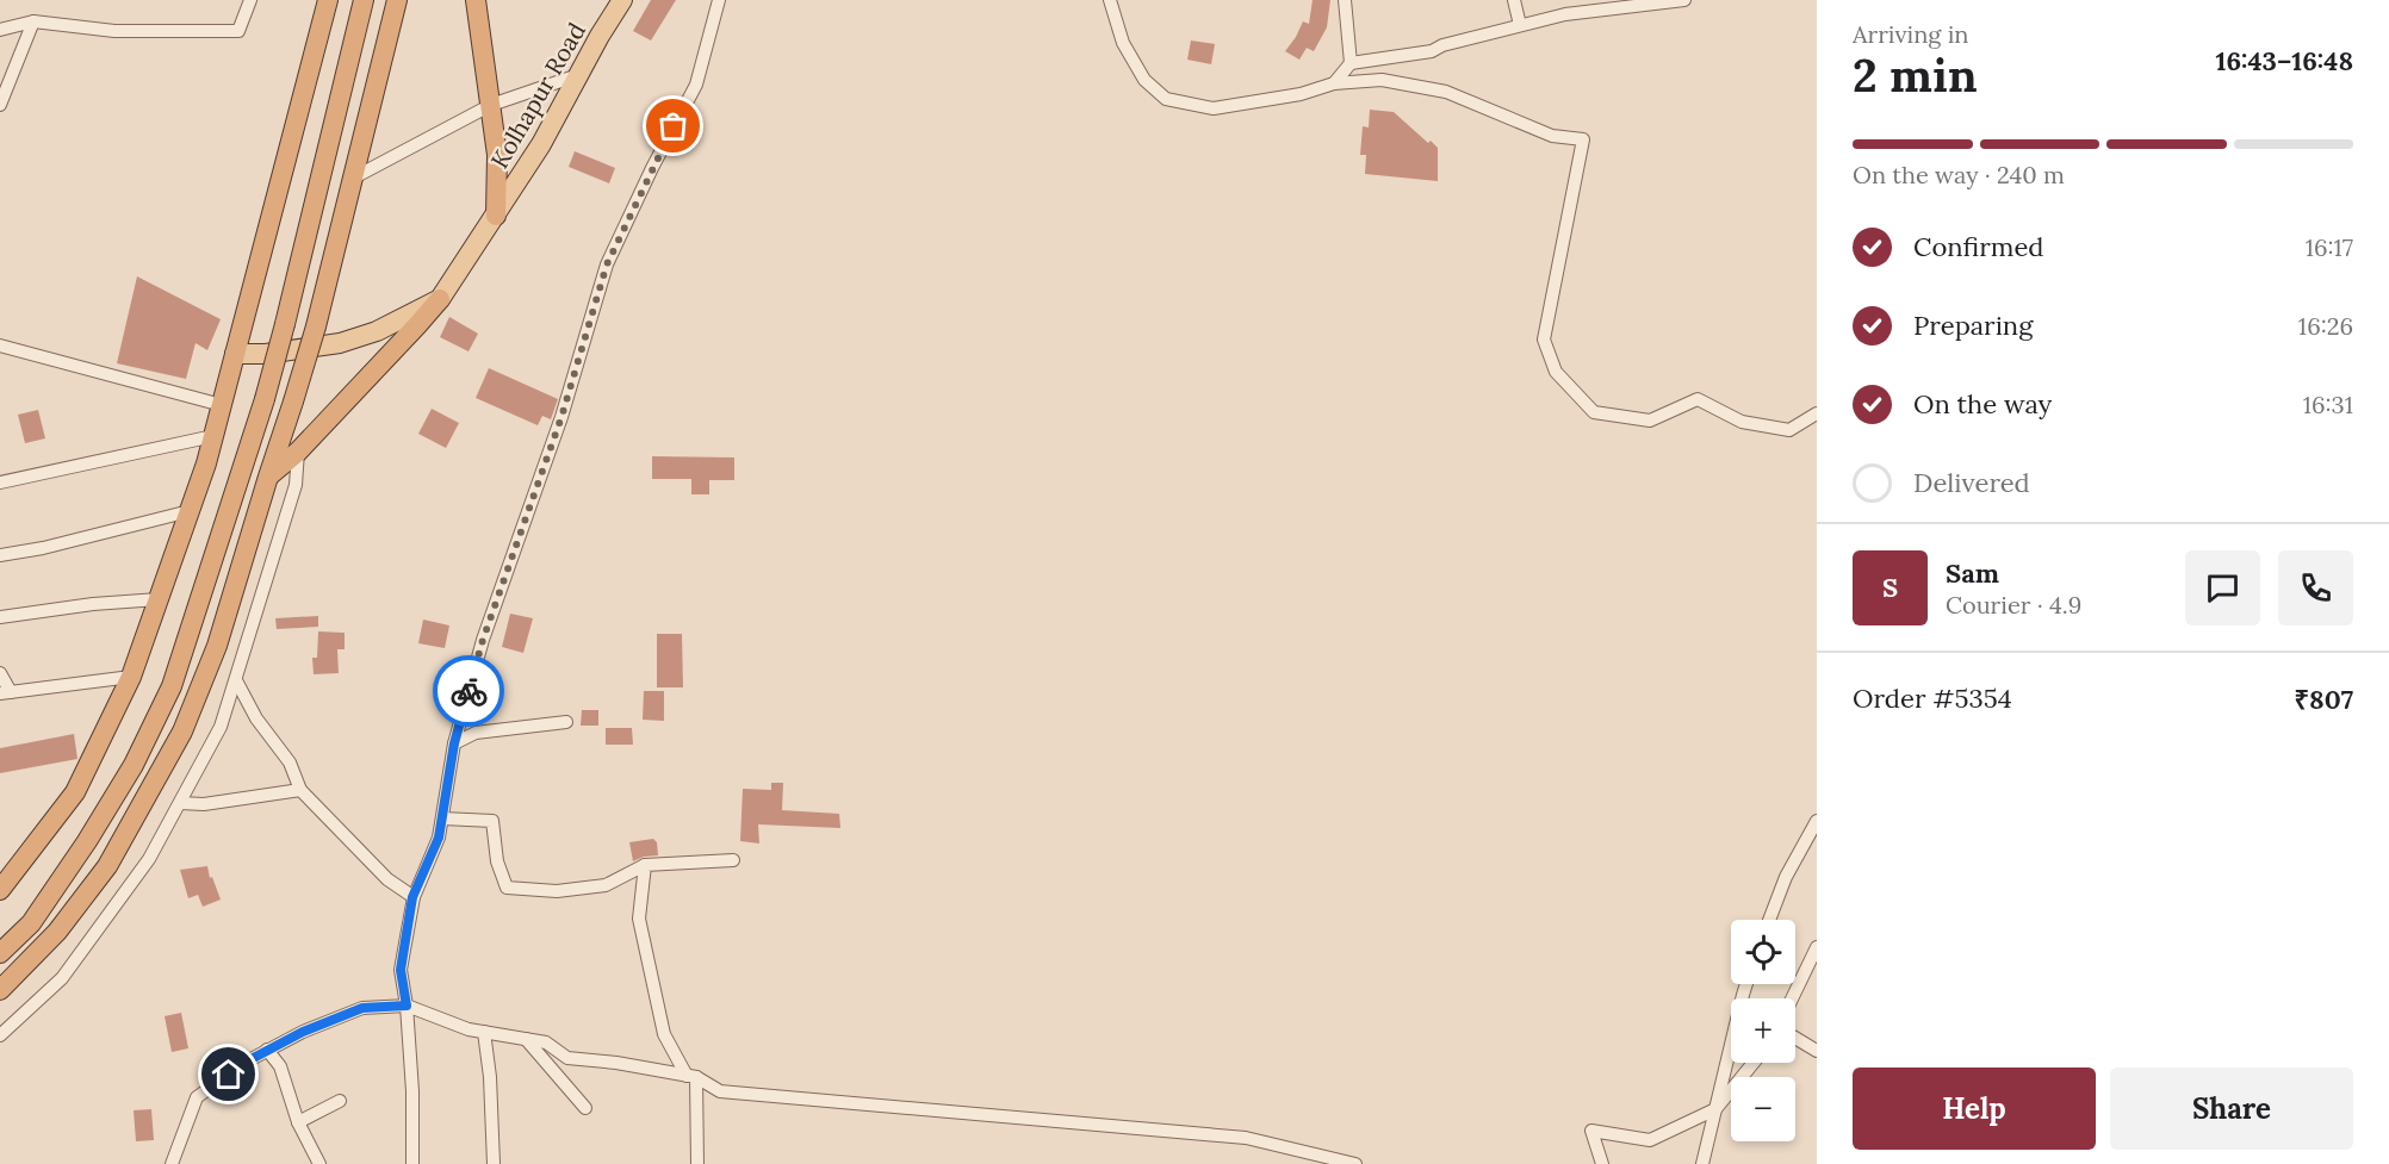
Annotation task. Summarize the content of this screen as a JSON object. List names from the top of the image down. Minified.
{"streets":{"main road":["Kolhapur Road"]},"page":{"heading":["2 min","Arriving in","16:43–16:48"],"panel":["Sam","Courier · 4.9","Order #5354","₹807"],"bar":"On the way · 240 m","list":[["Confirmed","16:17"],["Preparing","16:26"],["On the way","16:31"],"Delivered"],"round":"S","map_buttons":["+","−"],"buttons":["Help","Share"]}}
